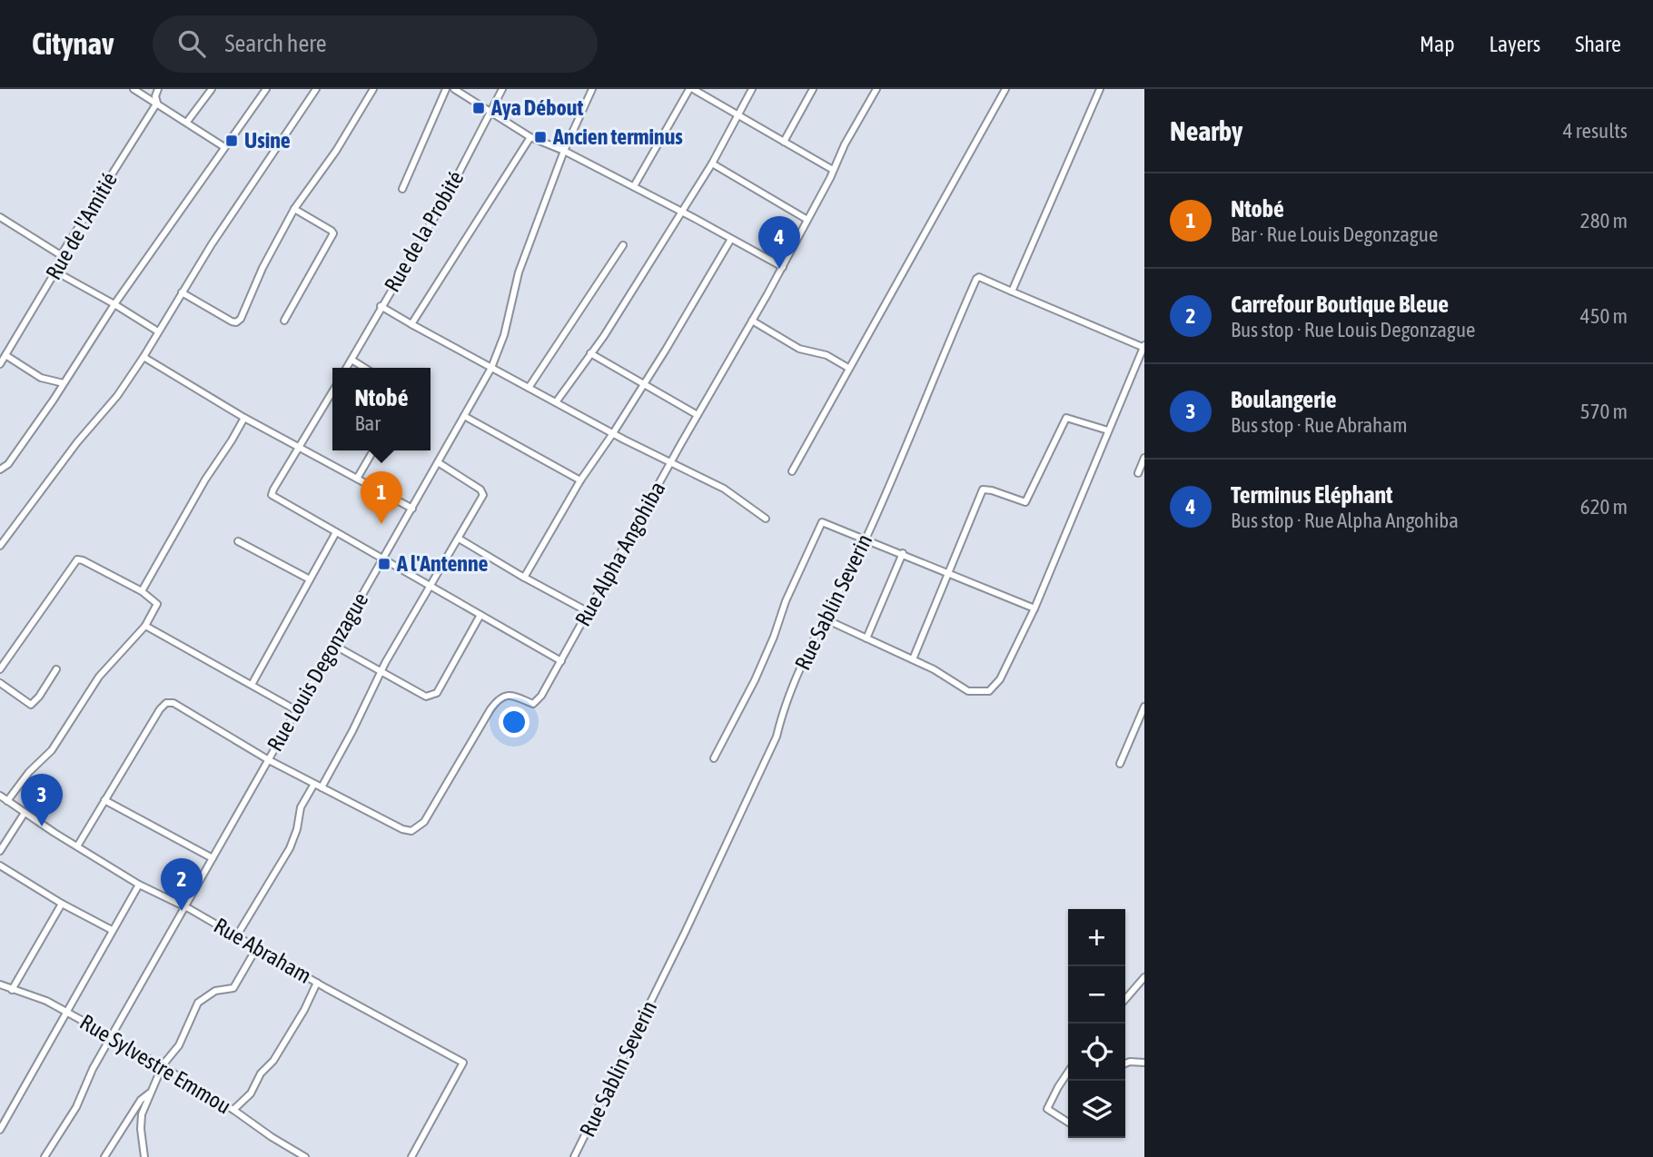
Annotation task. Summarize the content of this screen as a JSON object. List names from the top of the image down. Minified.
{"streets":{"street":["Rue de l'Amitié","Rue de la Probité","Rue Alpha Angohiba","Rue Sablin Severin","Rue Louis Degonzague","Rue Abraham","Rue Sylvestre Emmou"]},"crossings":[["Rue Alpha Angohiba","Rue Louis Degonzague"],["Rue Louis Degonzague","Rue Abraham"],["Rue Louis Degonzague","Rue Sylvestre Emmou"]],"places":{"transit":["Aya Débout","Ancien terminus","Usine","A l'Antenne"]},"page":{"header":"Citynav","search":"Search here","nav":["Map","Layers","Share"],"heading":["Nearby","4 results"],"list":[{"mark":"1","name":"Ntobé","note":"Bar · Rue Louis Degonzague","value":"280 m"},{"mark":"2","name":"Carrefour Boutique Bleue","note":"Bus stop · Rue Louis Degonzague","value":"450 m"},{"mark":"3","name":"Boulangerie","note":"Bus stop · Rue Abraham","value":"570 m"},{"mark":"4","name":"Terminus Eléphant","note":"Bus stop · Rue Alpha Angohiba","value":"620 m"}],"pins":["4","1","3","2"],"popup":["Ntobé","Bar"],"map_buttons":["+","−"]}}
